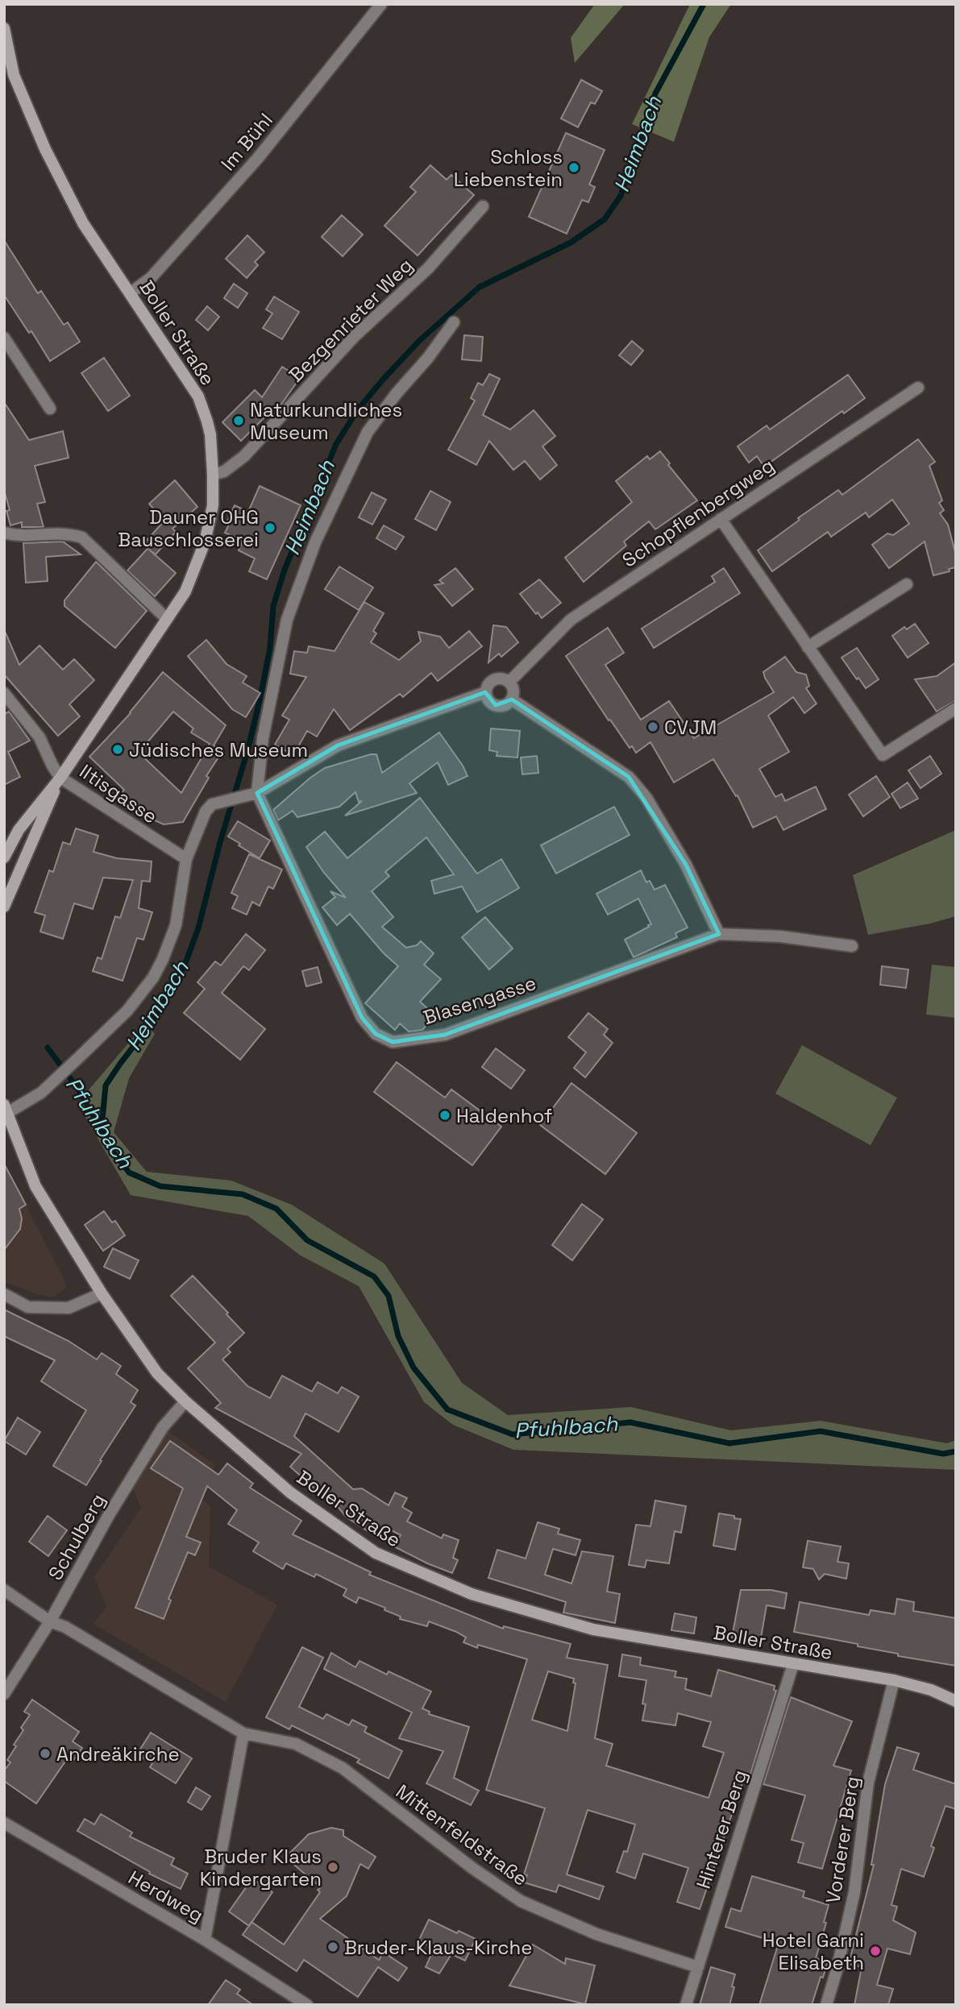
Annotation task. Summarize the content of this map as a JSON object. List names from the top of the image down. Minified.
{"streets":{"main road":["Boller Straße"],"street":["Im Bühl","Bezgenrieter Weg","Schopflenbergweg","Iltisgasse","Blasengasse","Schulberg","Hinterer Berg","Mittenfeldstraße","Vorderer Berg","Herdweg"]},"crossings":[["Im Bühl","Boller Straße"],["Bezgenrieter Weg","Boller Straße"],["Boller Straße","Iltisgasse"],["Boller Straße","Schulberg"],["Boller Straße","Hinterer Berg"],["Boller Straße","Vorderer Berg"],["Schulberg","Mittenfeldstraße"],["Hinterer Berg","Mittenfeldstraße"]],"water":["Heimbach","Pfuhlbach"],"places":["Schloss Liebenstein","Naturkundliches Museum","Dauner OHG Bauschlosserei","CVJM","Jüdisches Museum","Haldenhof","Andreäkirche","Bruder Klaus Kindergarten","Bruder-Klaus-Kirche","Hotel Garni Elisabeth"]}
